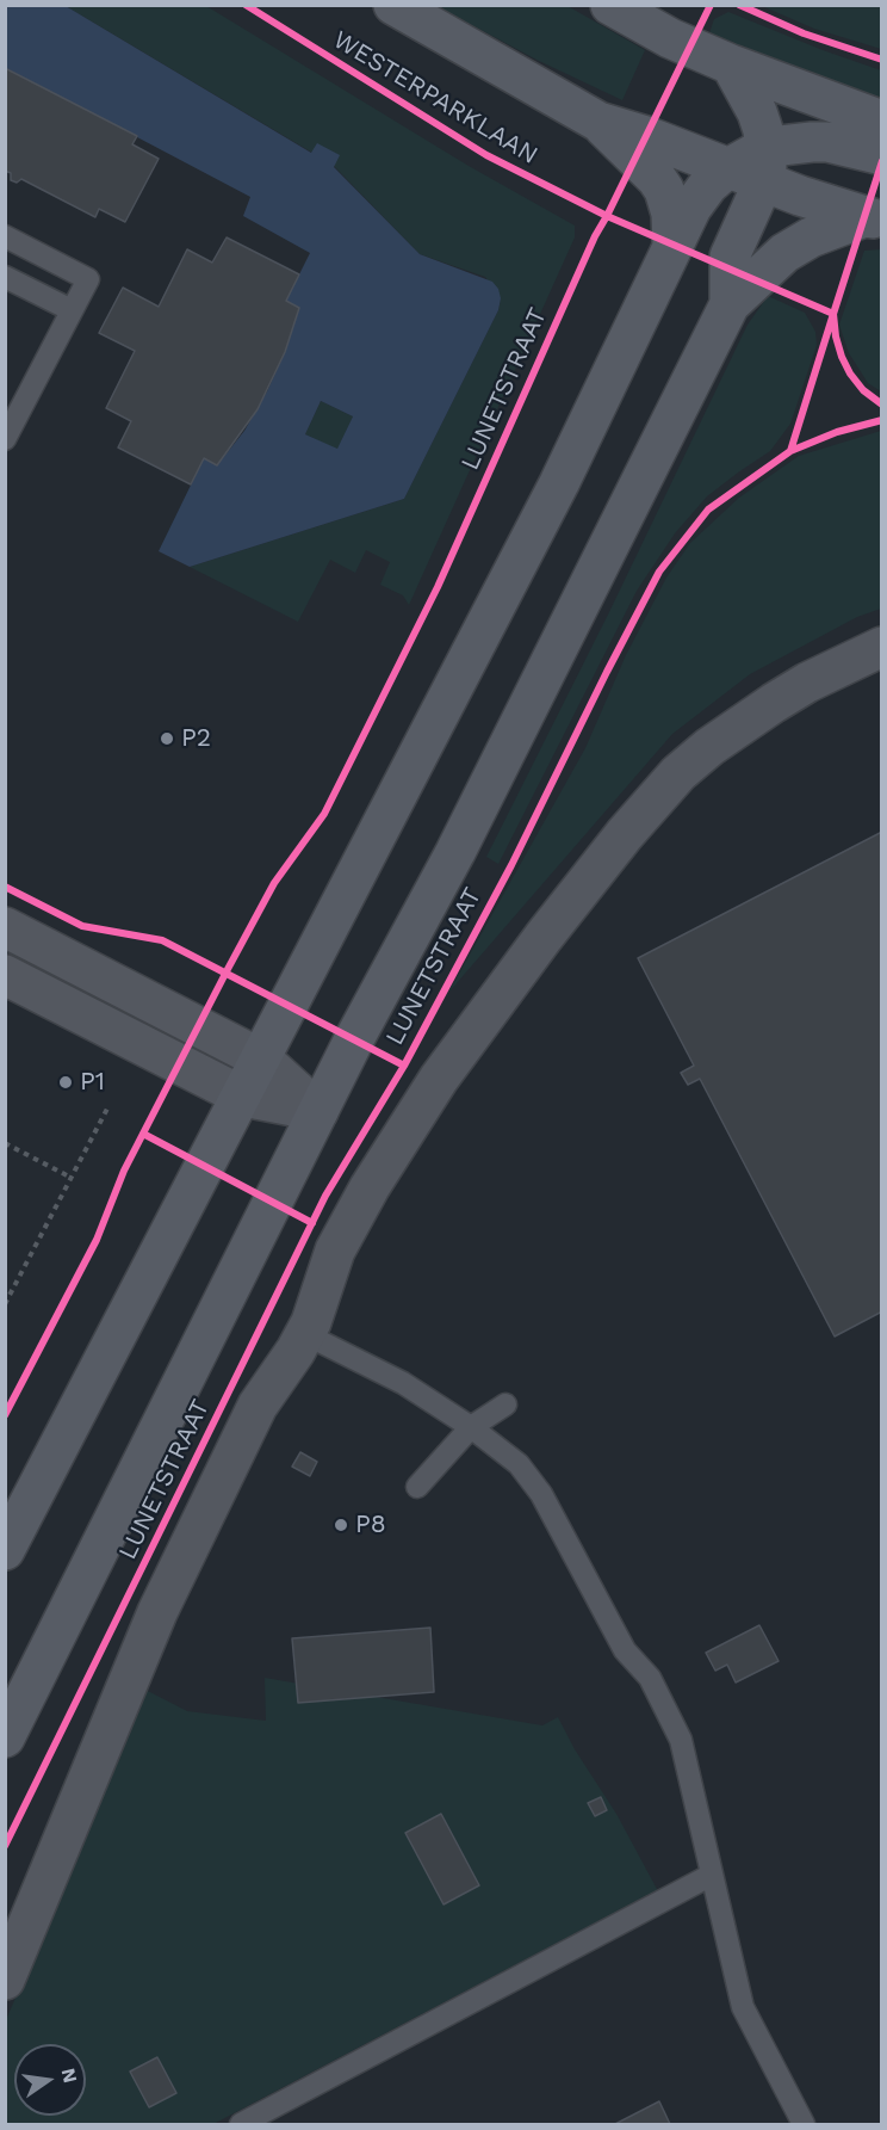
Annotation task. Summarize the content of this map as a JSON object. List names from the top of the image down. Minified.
{"streets":{"main road":["LUNETSTRAAT"],"cycle path":["WESTERPARKLAAN"]},"places":["P2","P1","P8"],"north":"right"}
